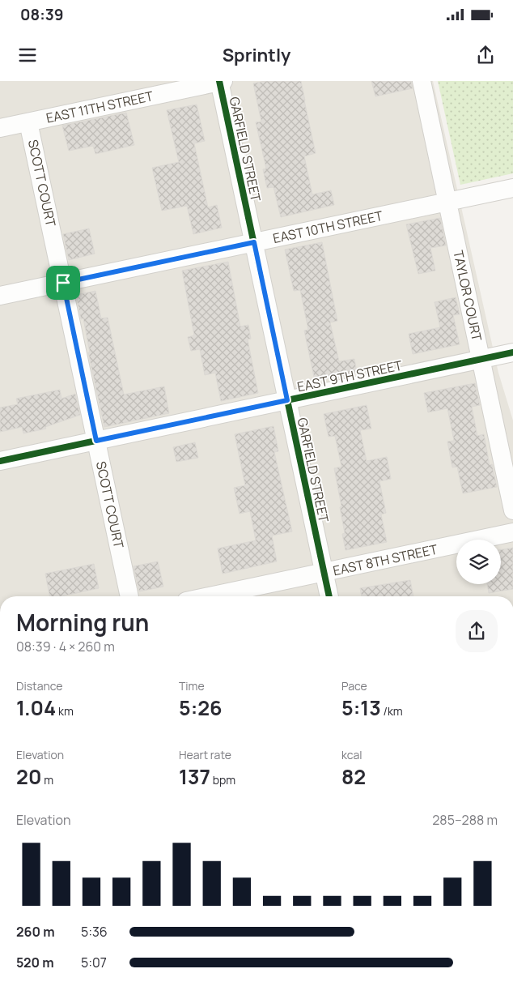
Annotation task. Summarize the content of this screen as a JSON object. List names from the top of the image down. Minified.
{"streets":{"street":["EAST 11TH STREET","GARFIELD STREET","SCOTT COURT","EAST 10TH STREET","TAYLOR COURT","EAST 9TH STREET","EAST 8TH STREET"]},"crossings":[["EAST 11TH STREET","GARFIELD STREET"],["EAST 11TH STREET","SCOTT COURT"],["GARFIELD STREET","EAST 10TH STREET"],["GARFIELD STREET","EAST 9TH STREET"],["GARFIELD STREET","EAST 8TH STREET"],["SCOTT COURT","EAST 10TH STREET"],["SCOTT COURT","EAST 9TH STREET"],["EAST 10TH STREET","TAYLOR COURT"],["TAYLOR COURT","EAST 9TH STREET"]],"page":{"status":"08:39","header":"Sprintly","heading":["Morning run","08:39 · 4 × 260 m"],"stats":[["Distance","1.04 km"],["Time","5:26"],["Pace","5:13 /km"],["Elevation","20 m"],["Heart rate","137 bpm"],["kcal","82"]],"chart":["Elevation","285–288 m"],"list":[{"name":"260 m","note":"5:36"},{"name":"520 m","note":"5:07"}]}}
